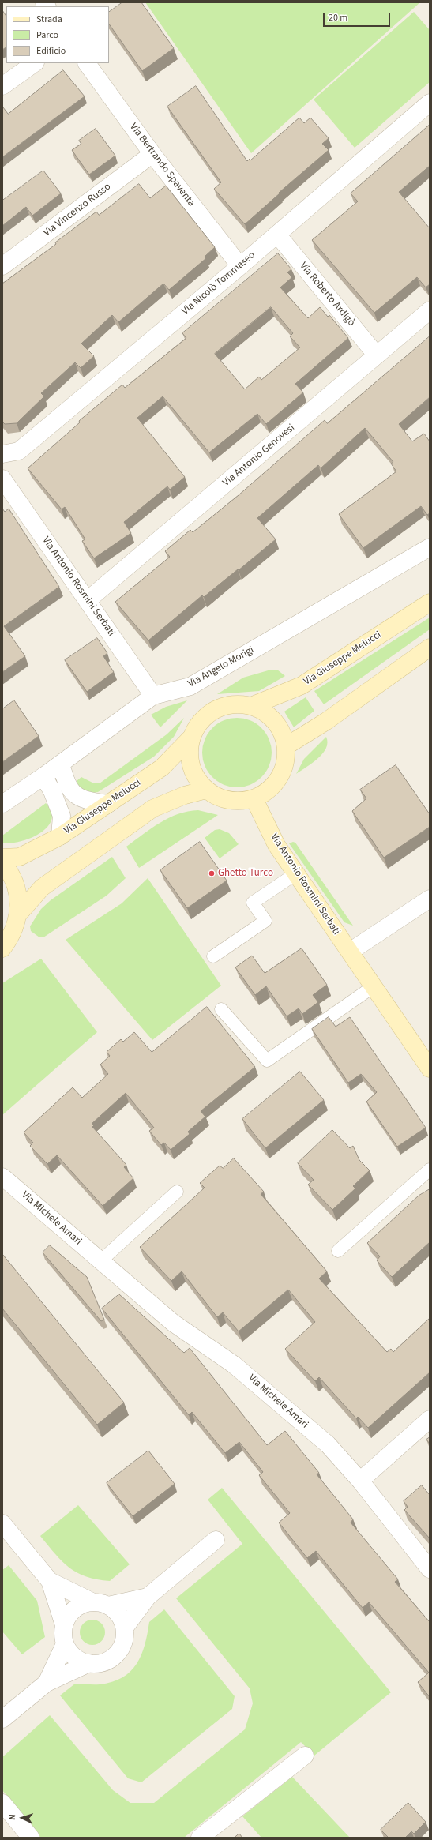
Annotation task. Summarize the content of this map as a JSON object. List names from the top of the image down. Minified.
{"streets":{"main road":["Via Antonio Rosmini Serbati","Via Giuseppe Melucci"],"street":["Via Bertrando Spaventa","Via Vincenzo Russo","Via Nicolò Tommaseo","Via Roberto Ardigò","Via Antonio Genovesi","Via Angelo Morigi","Via Michele Amari"]},"crossings":[["Via Bertrando Spaventa","Via Vincenzo Russo"],["Via Bertrando Spaventa","Via Nicolò Tommaseo"],["Via Nicolò Tommaseo","Via Roberto Ardigò"],["Via Roberto Ardigò","Via Antonio Genovesi"],["Via Antonio Genovesi","Via Antonio Rosmini Serbati"],["Via Antonio Rosmini Serbati","Via Giuseppe Melucci"],["Via Antonio Rosmini Serbati","Via Angelo Morigi"]],"places":["Ghetto Turco"],"legend":["Strada","Parco","Edificio"],"scale_bar":"20 m","north":"left"}
